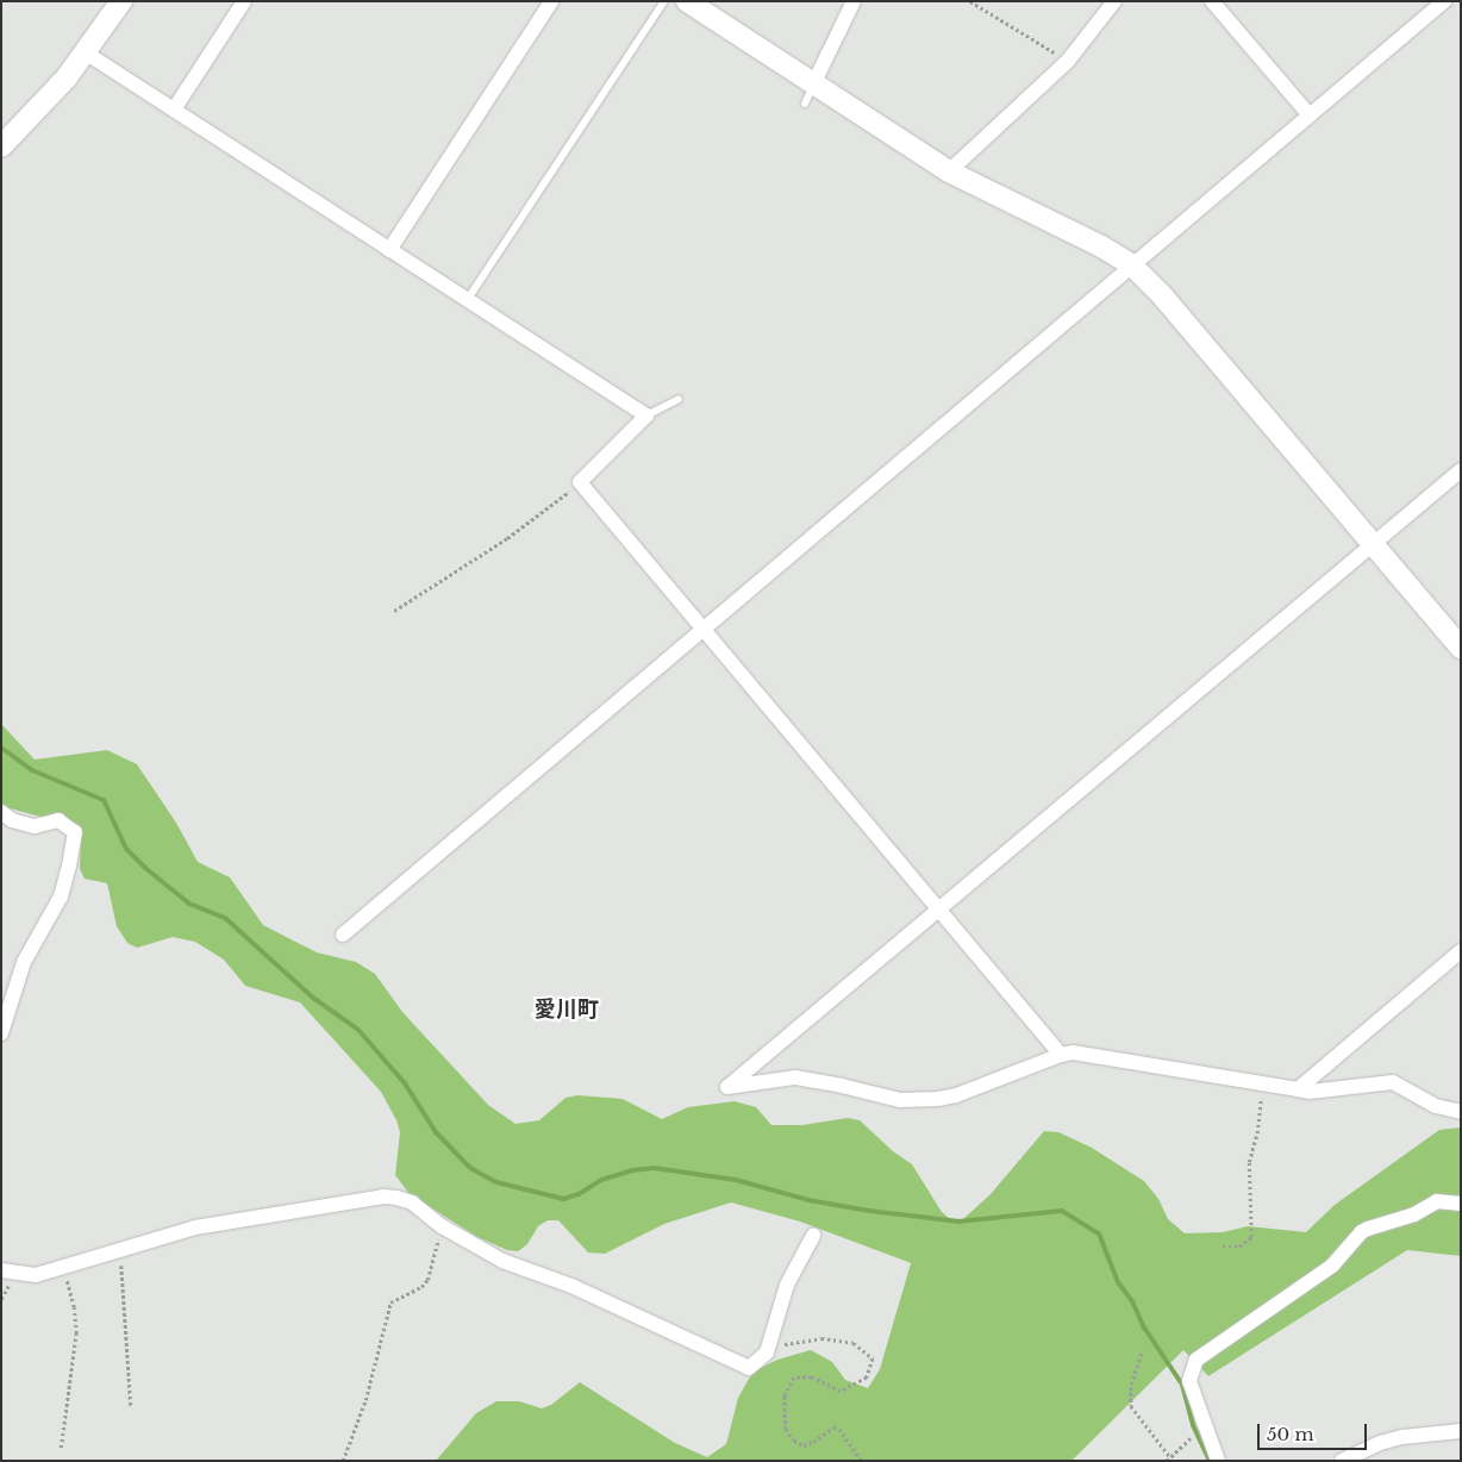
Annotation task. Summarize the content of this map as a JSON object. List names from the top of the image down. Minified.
{"districts":["愛川町"],"scale_bar":"50 m"}
